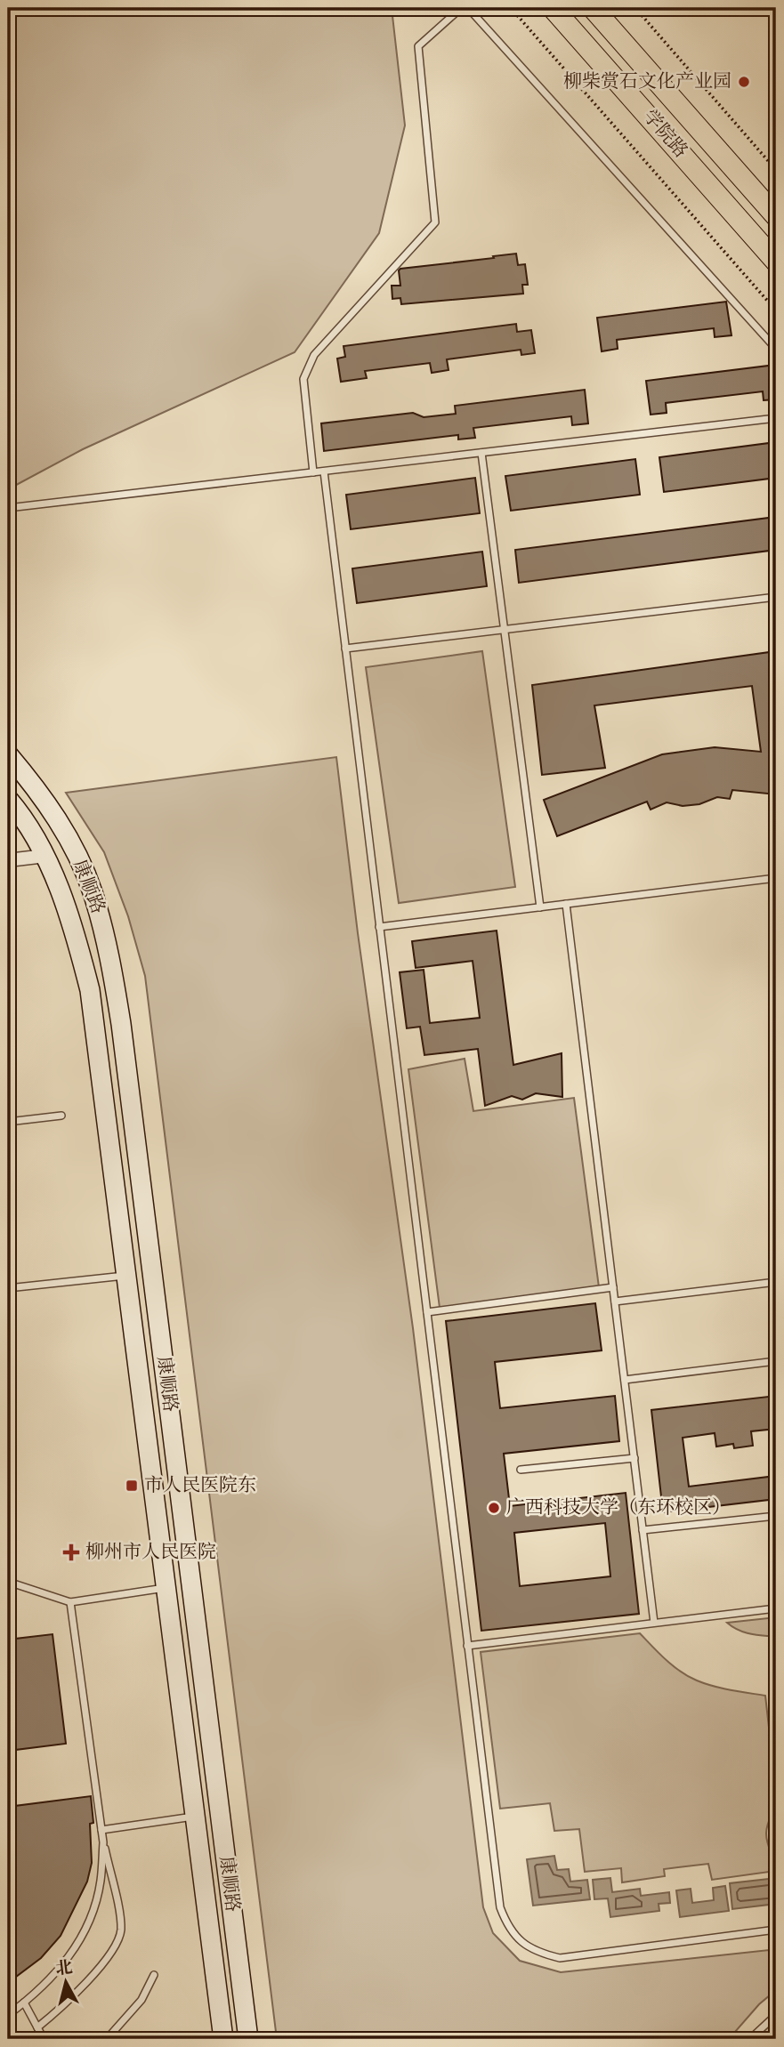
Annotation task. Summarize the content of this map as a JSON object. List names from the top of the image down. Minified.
{"streets":{"main road":["学院路","康顺路"]},"places":{"other":["柳柴赏石文化产业园","广西科技大学（东环校区）"],"transit":["市人民医院东"],"health":["柳州市人民医院"]},"north":"top"}
